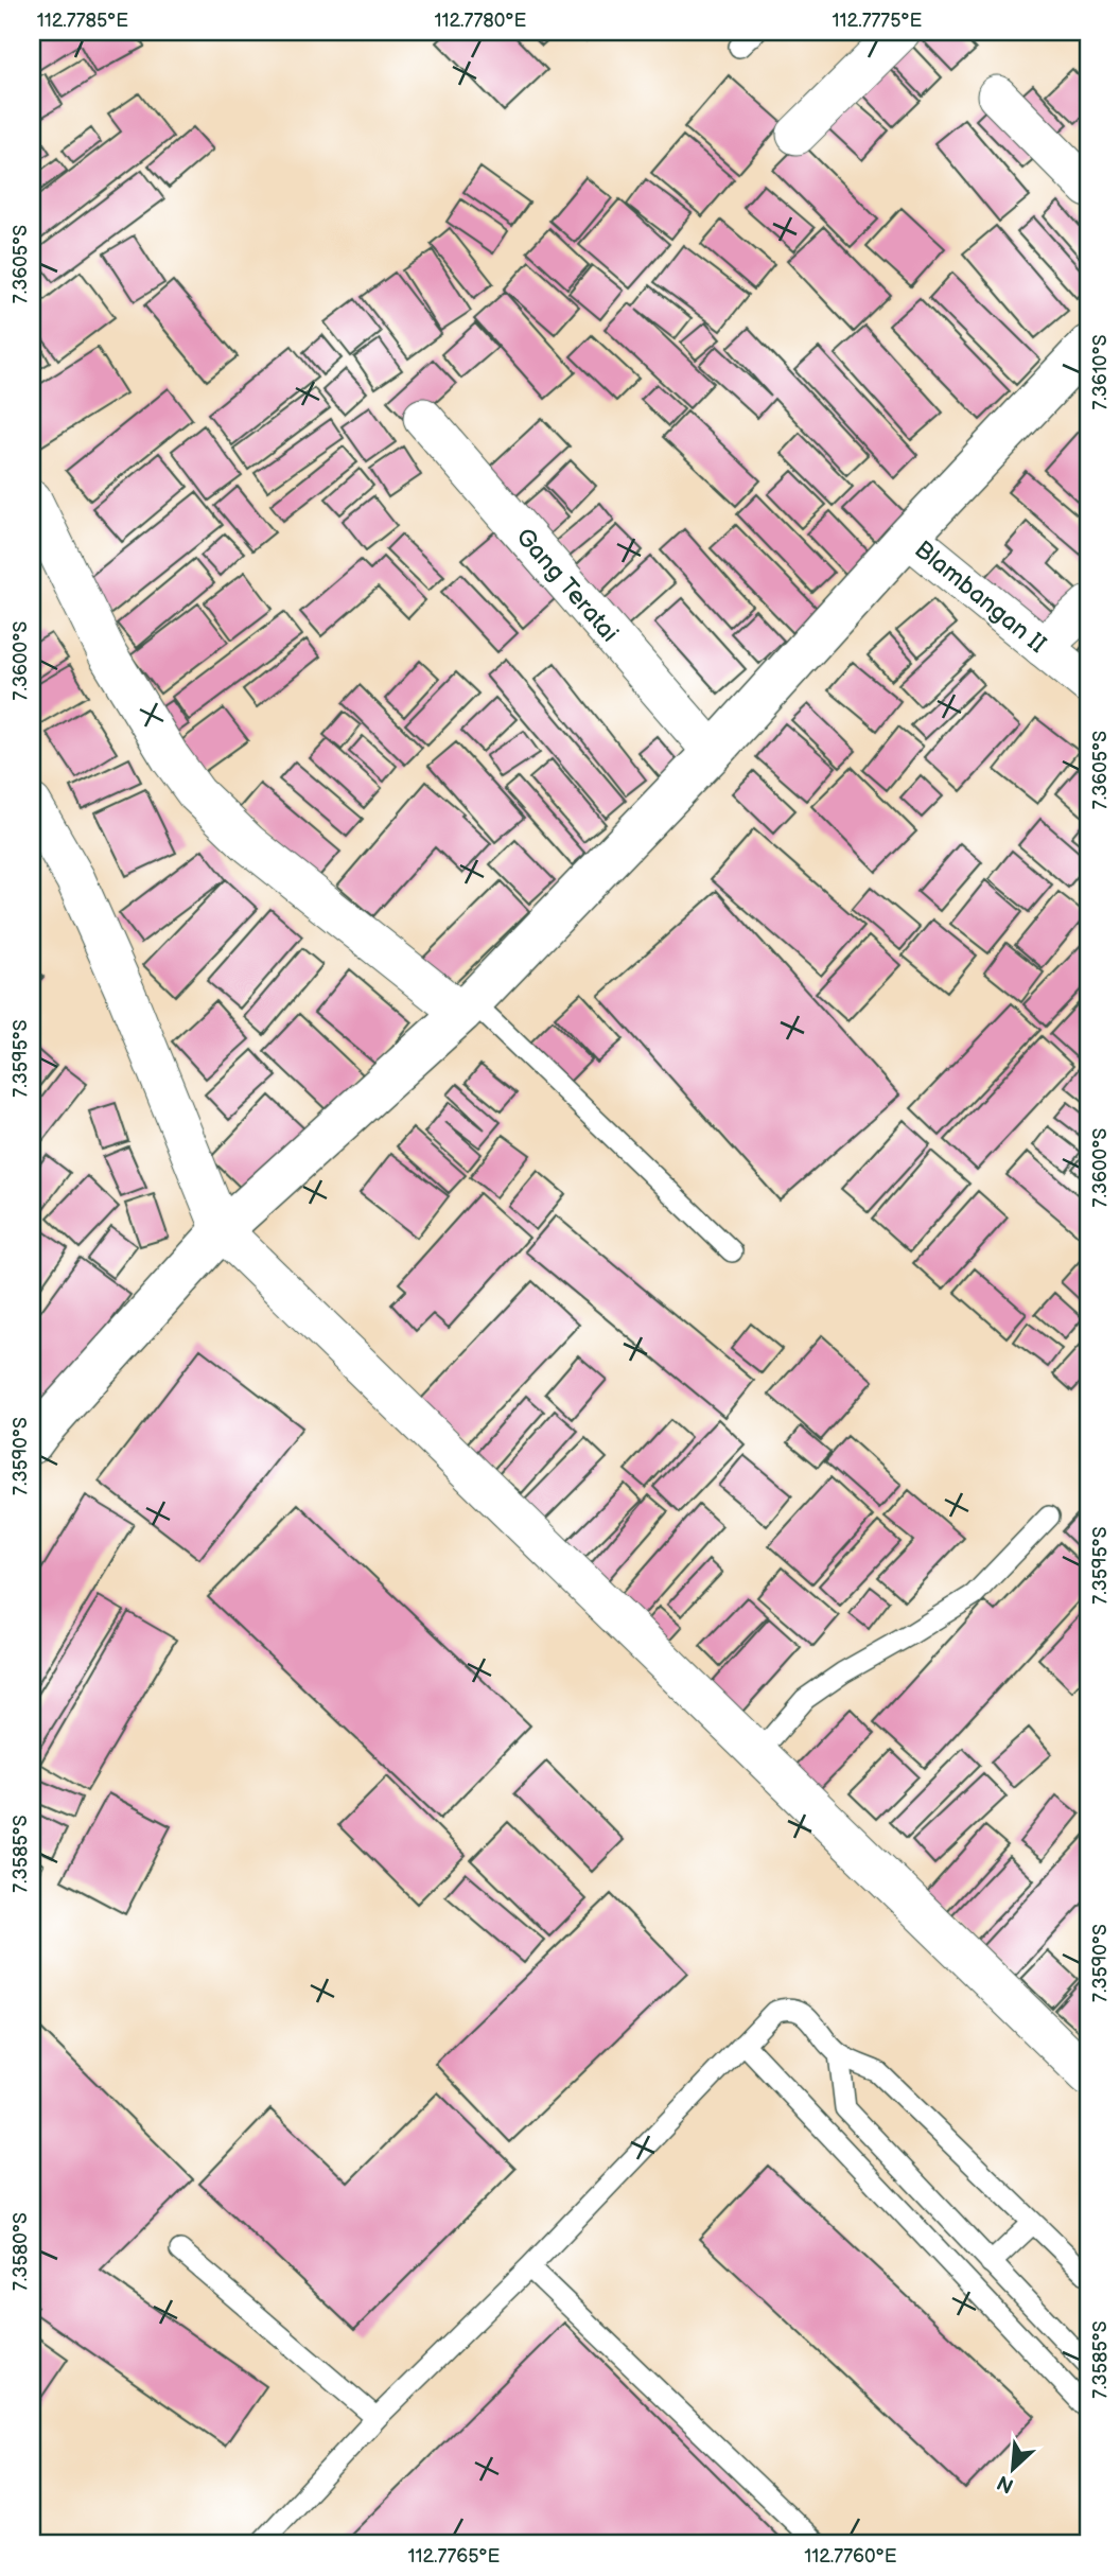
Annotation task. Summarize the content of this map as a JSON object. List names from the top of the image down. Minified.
{"streets":{"street":["Gang Teratai","Blambangan II"]},"north":"bottom left","coordinates":["112.7785°E","112.7780°E","112.7775°E","7.3605°S","7.3610°S","7.3600°S","7.3595°S","7.3590°S","7.3585°S","7.3580°S","112.7765°E","112.7760°E"]}
